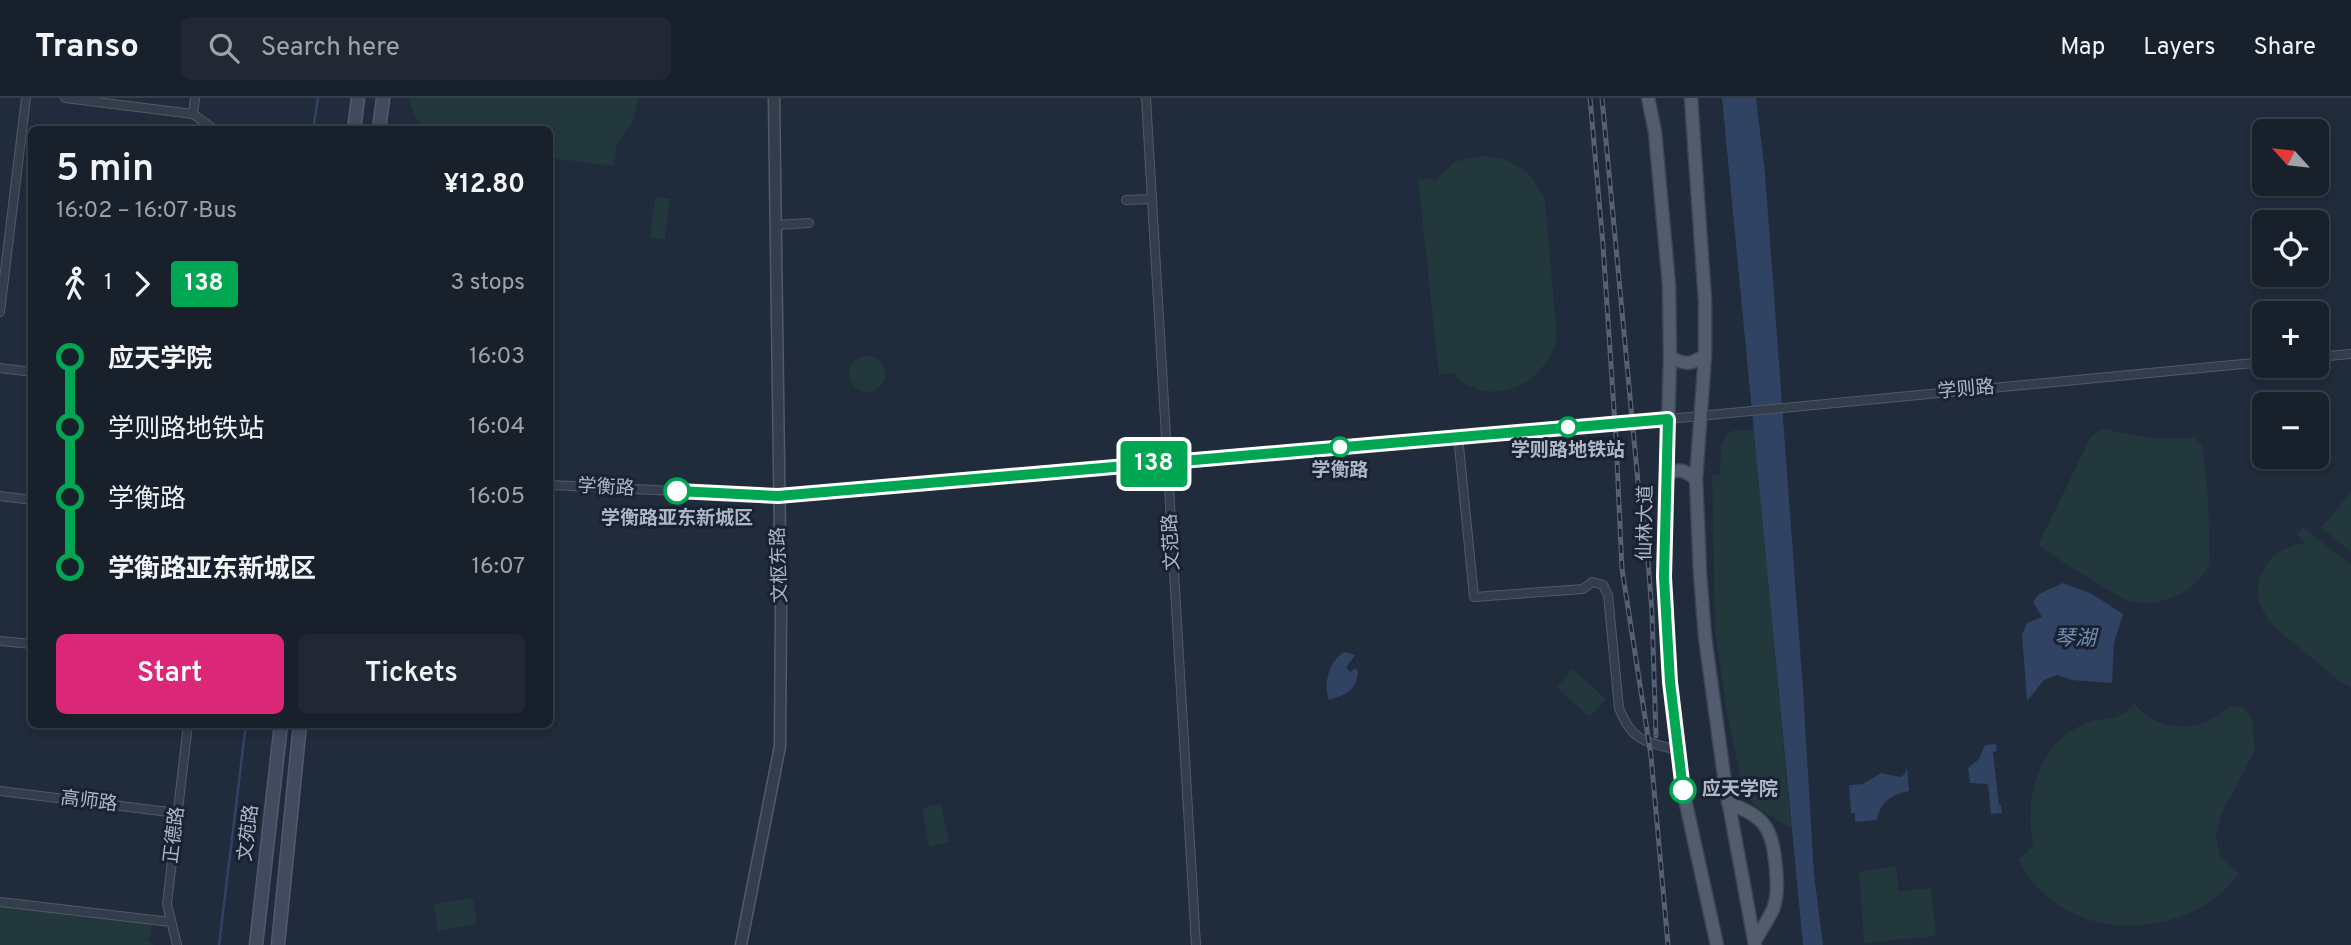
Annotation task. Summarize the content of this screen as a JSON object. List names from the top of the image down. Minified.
{"streets":{"main road":["仙林大道","文苑路"],"street":["学则路","学衡路","文范路","文枢东路","高师路","正德路"]},"crossings":[["学则路","学衡路"],["学则路","仙林大道"],["学衡路","仙林大道"],["学衡路","文范路"],["学衡路","文枢东路"],["高师路","正德路"]],"water":["琴湖"],"places":["学则路地铁站","学衡路","学衡路·亚东新城区","应天学院"],"lines":["bus line 138"],"north":"top left","page":{"header":"Transo","search":"Search here","nav":["Map","Layers","Share"],"on_map":"138","map_buttons":["+","−"],"heading":["5 min","16:02 – 16:07 · Bus","¥12.80"],"legs":["1","138","3 stops"],"list":[{"name":"应天学院","value":"16:03"},{"name":"学则路地铁站","value":"16:04"},{"name":"学衡路","value":"16:05"},{"name":"学衡路·亚东新城区","value":"16:07"}],"buttons":["Start","Tickets"]}}
